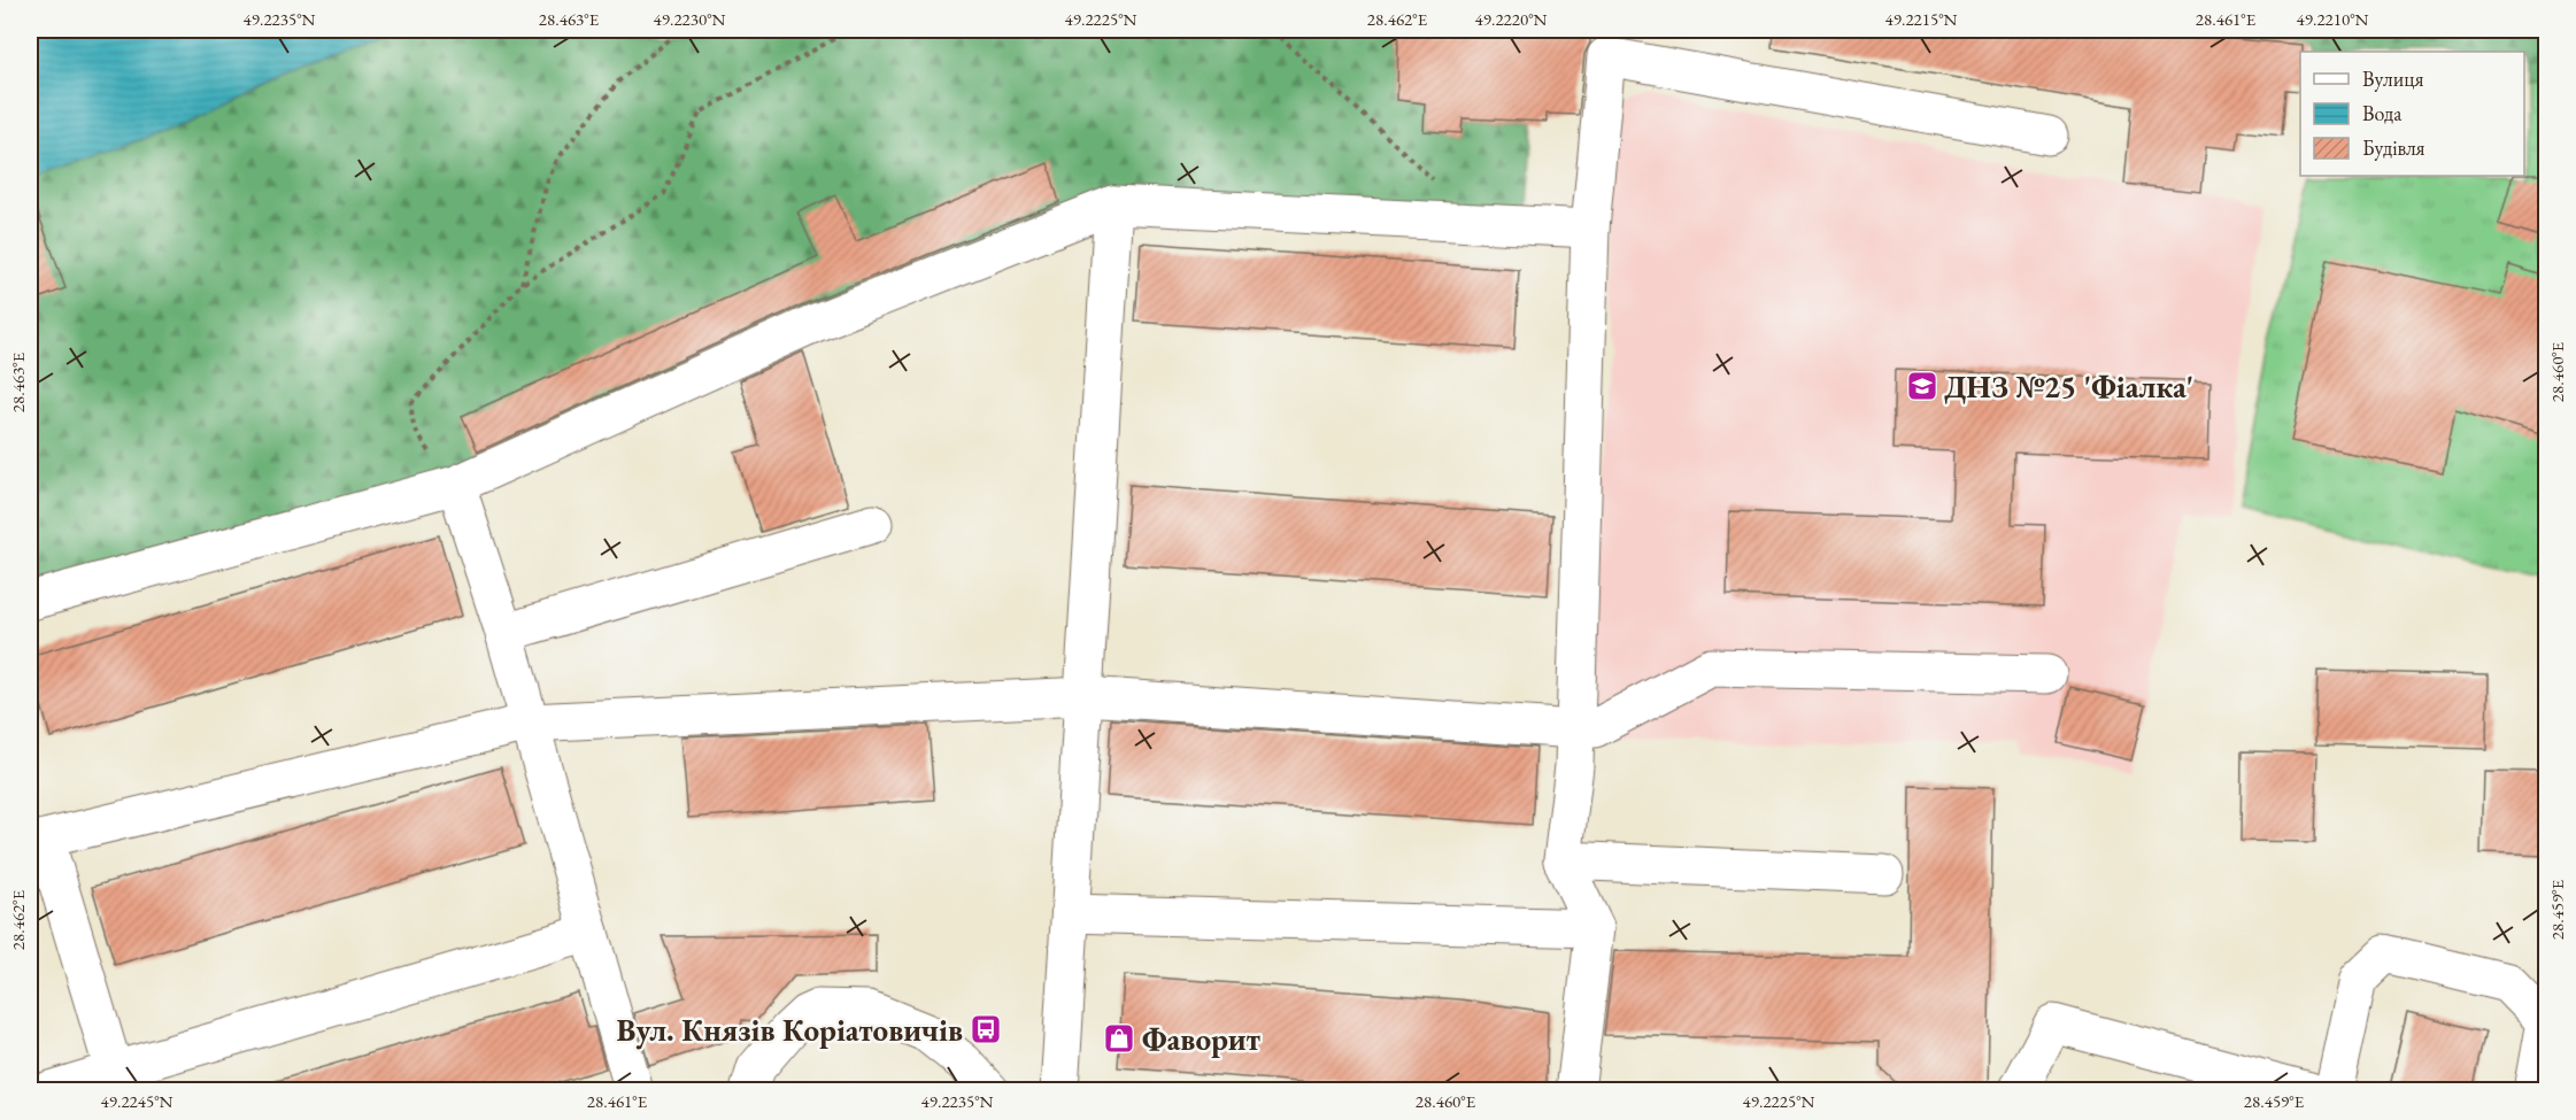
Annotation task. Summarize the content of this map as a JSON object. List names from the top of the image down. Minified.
{"places":{"school or university":["ДНЗ №25 'Фіалка'"],"bus stop":["Вул. Князів Коріатовичів"],"shop":["Фаворит"]},"legend":["Вулиця","Вода","Будівля"],"coordinates":["49.2235°N","28.463°E","49.2230°N","49.2225°N","28.462°E","49.2220°N","49.2215°N","28.461°E","49.2210°N","28.460°E","28.459°E","49.2245°N"]}
